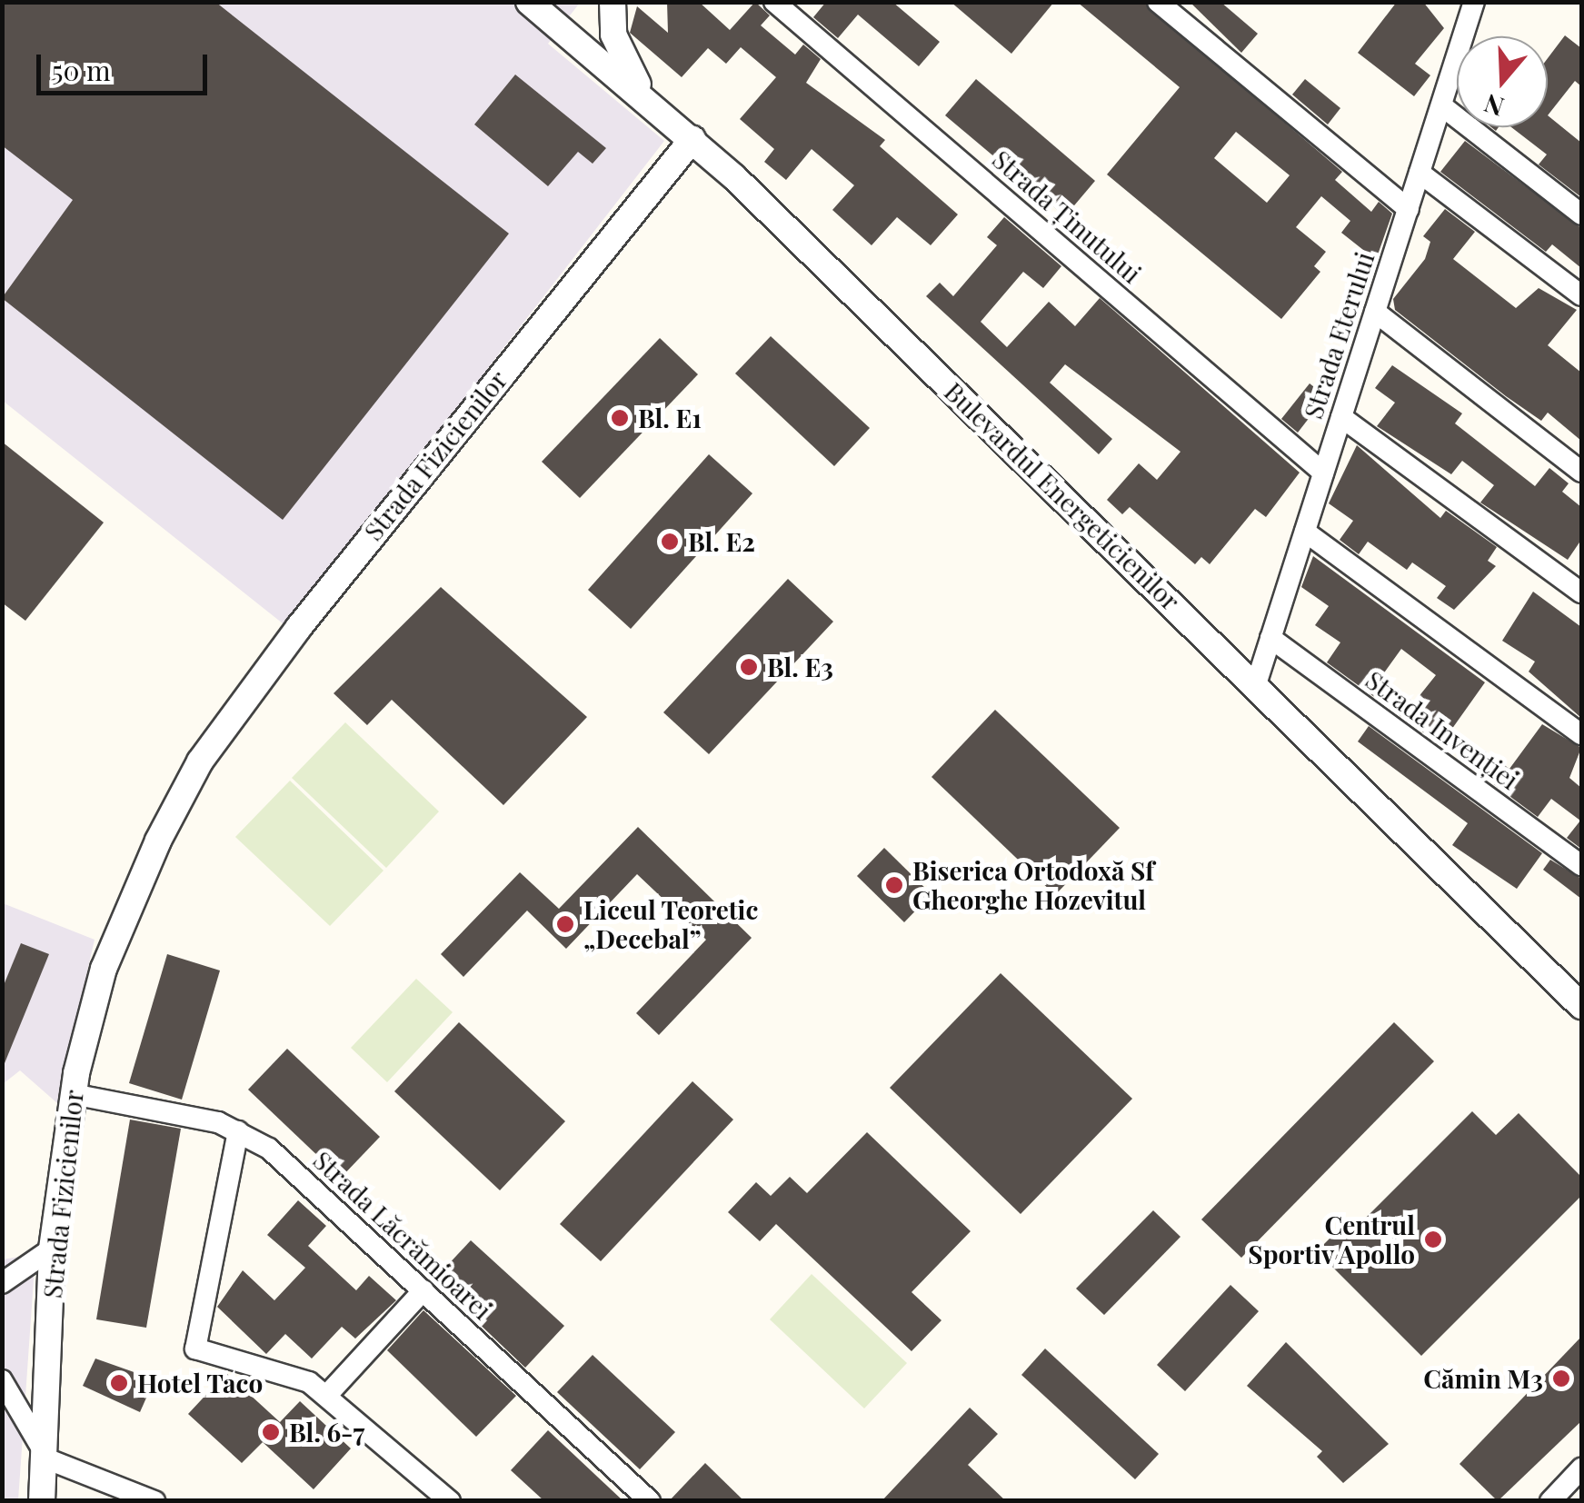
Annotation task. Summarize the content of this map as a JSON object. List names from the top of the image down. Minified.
{"streets":{"street":["Strada Ținutului","Strada Eterului","Strada Fizicienilor","Bulevardul Energeticienilor","Strada Invenției","Strada Lăcrămioarei"]},"crossings":[["Strada Ținutului","Strada Eterului"],["Strada Eterului","Bulevardul Energeticienilor"],["Strada Eterului","Strada Invenției"],["Strada Fizicienilor","Bulevardul Energeticienilor"],["Strada Fizicienilor","Strada Lăcrămioarei"]],"places":["Bl. E1","Bl. E2","Bl. E3","Biserica Ortodoxă Sf Gheorghe Hozevitul","Liceul Teoretic „Decebal”","Centrul Sportiv Apollo","Cămin M3","Hotel Taco","Bl. 6-7"],"scale_bar":"50 m","north":"bottom"}
